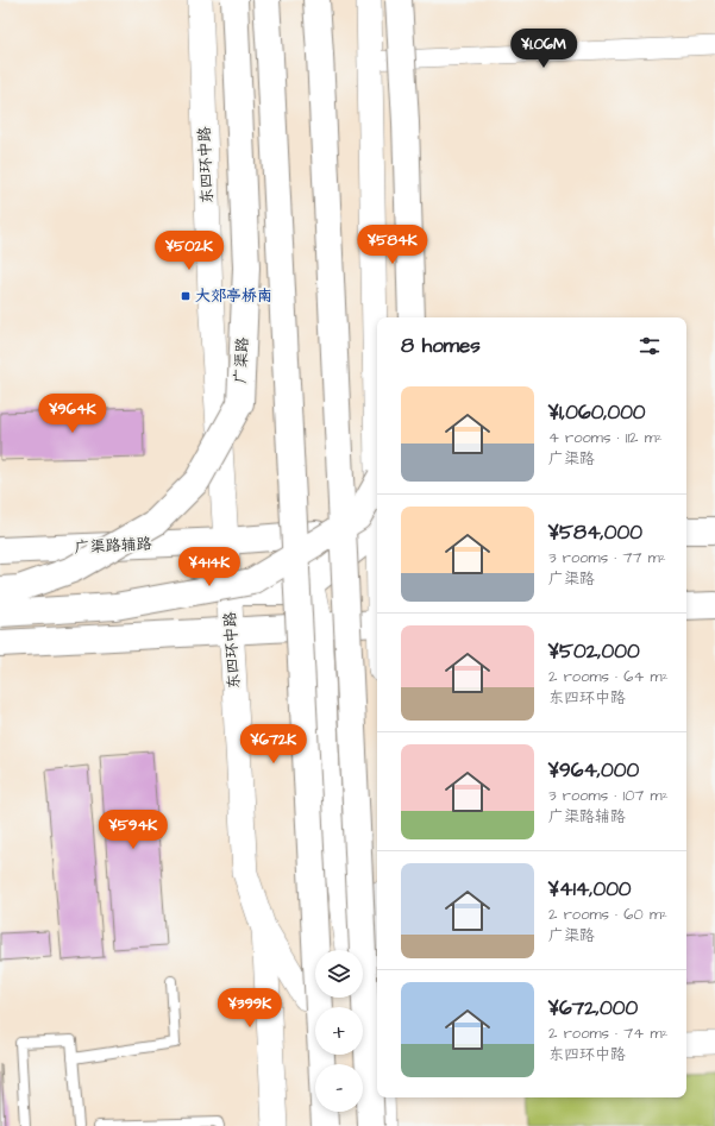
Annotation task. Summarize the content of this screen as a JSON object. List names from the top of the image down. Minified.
{"streets":{"main road":["东四环中路","广渠路","广渠路辅路"]},"crossings":[["东四环中路","广渠路辅路"]],"places":{"transit":["大郊亭桥南"]},"page":{"price":["¥1.06M","¥584K","¥502K","¥964K","¥414K","¥672K","¥594K","¥399K"],"heading":"8 homes","list":[{"name":"¥1,060,000","note":"4 rooms · 112 m² · 广渠路"},{"name":"¥584,000","note":"3 rooms · 77 m² · 广渠路"},{"name":"¥502,000","note":"2 rooms · 64 m² · 东四环中路"},{"name":"¥964,000","note":"3 rooms · 107 m² · 广渠路辅路"},{"name":"¥414,000","note":"2 rooms · 60 m² · 广渠路"},{"name":"¥672,000","note":"2 rooms · 74 m² · 东四环中路"}],"map_buttons":["+","−"]}}
